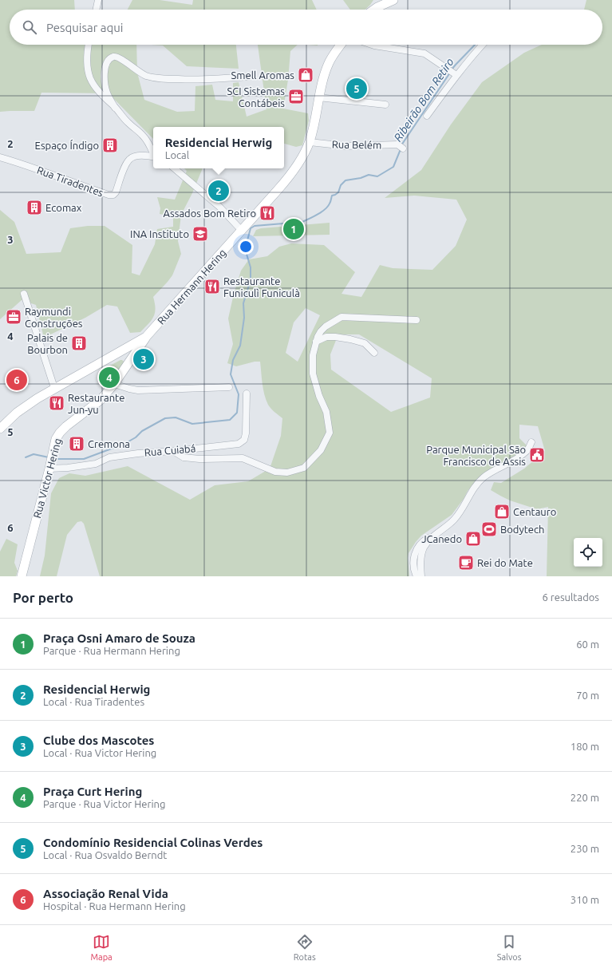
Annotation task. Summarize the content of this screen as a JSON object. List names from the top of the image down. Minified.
{"streets":{"street":["Rua Belém","Rua Tiradentes","Rua Hermann Hering","Rua Cuiabá","Rua Victor Hering"]},"crossings":[["Rua Belém","Rua Hermann Hering"],["Rua Hermann Hering","Rua Victor Hering"],["Rua Cuiabá","Rua Victor Hering"]],"water":["Ribeirão Bom Retiro"],"places":{"shop":["Smell Aromas","Centauro","JCanedo"],"office":["SCI Sistemas Contábeis","Raymundi Construções"],"building":["Espaço Índigo","Ecomax","Palais de Bourbon","Cremona"],"restaurant":["Assados Bom Retiro","Restaurante Funiculì Funiculà","Restaurante Jun-yu"],"school or university":["INA Instituto"],"public building":["Parque Municipal São Francisco de Assis"],"sports":["Bodytech"],"cafe":["Rei do Mate"]},"page":{"search":"Pesquisar aqui","pins":["5","2","1","3","4","6"],"popup":["Residencial Herwig","Local"],"heading":["Por perto","6 resultados"],"list":[{"mark":"1","name":"Praça Osni Amaro de Souza","note":"Parque · Rua Hermann Hering","value":"60 m"},{"mark":"2","name":"Residencial Herwig","note":"Local · Rua Tiradentes","value":"70 m"},{"mark":"3","name":"Clube dos Mascotes","note":"Local · Rua Victor Hering","value":"180 m"},{"mark":"4","name":"Praça Curt Hering","note":"Parque · Rua Victor Hering","value":"220 m"},{"mark":"5","name":"Condomínio Residencial Colinas Verdes","note":"Local · Rua Osvaldo Berndt","value":"230 m"},{"mark":"6","name":"Associação Renal Vida","note":"Hospital · Rua Hermann Hering","value":"310 m"}],"nav":["Mapa","Rotas","Salvos"]},"grid":{"rows":["2","3","4","5","6"]}}
